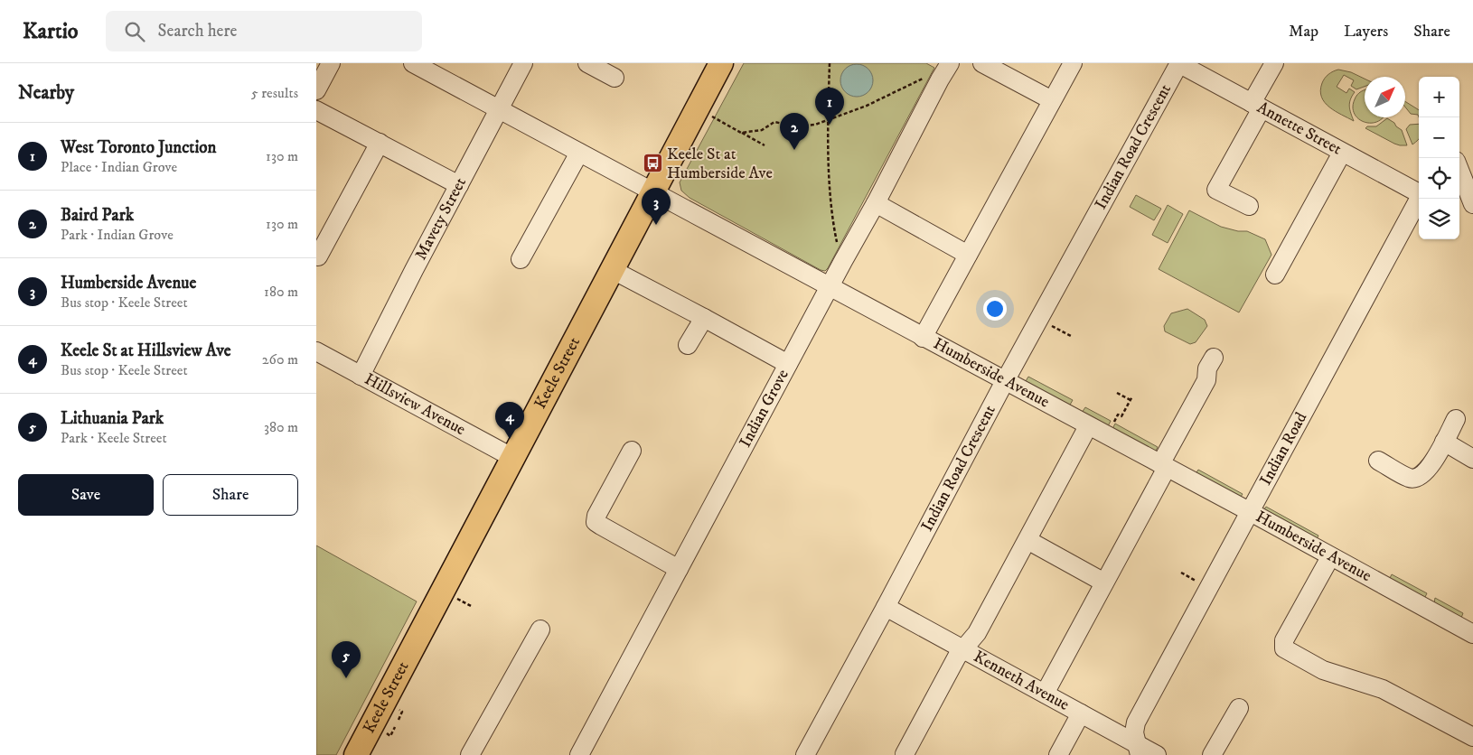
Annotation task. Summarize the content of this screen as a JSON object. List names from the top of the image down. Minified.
{"streets":{"main road":["Keele Street"],"street":["Annette Street","Indian Road Crescent","Mavety Street","Humberside Avenue","Hillsview Avenue","Indian Grove","Indian Road","Kenneth Avenue"]},"crossings":[["Annette Street","Indian Road Crescent"],["Indian Road Crescent","Humberside Avenue"],["Indian Road Crescent","Kenneth Avenue"],["Mavety Street","Humberside Avenue"],["Mavety Street","Hillsview Avenue"],["Keele Street","Humberside Avenue"],["Keele Street","Hillsview Avenue"],["Humberside Avenue","Indian Grove"],["Humberside Avenue","Indian Road"],["Indian Road","Kenneth Avenue"]],"places":{"bus stop":["Keele St at Humberside Ave"]},"north":"top right","page":{"header":"Kartio","search":"Search here","nav":["Map","Layers","Share"],"heading":["Nearby","5 results"],"map_buttons":["+","−"],"pins":["1","2","3","4","5"],"list":[{"mark":"1","name":"West Toronto Junction","note":"Place · Indian Grove","value":"130 m"},{"mark":"2","name":"Baird Park","note":"Park · Indian Grove","value":"130 m"},{"mark":"3","name":"Humberside Avenue","note":"Bus stop · Keele Street","value":"180 m"},{"mark":"4","name":"Keele St at Hillsview Ave","note":"Bus stop · Keele Street","value":"260 m"},{"mark":"5","name":"Lithuania Park","note":"Park · Keele Street","value":"380 m"}],"buttons":["Save","Share"]}}
